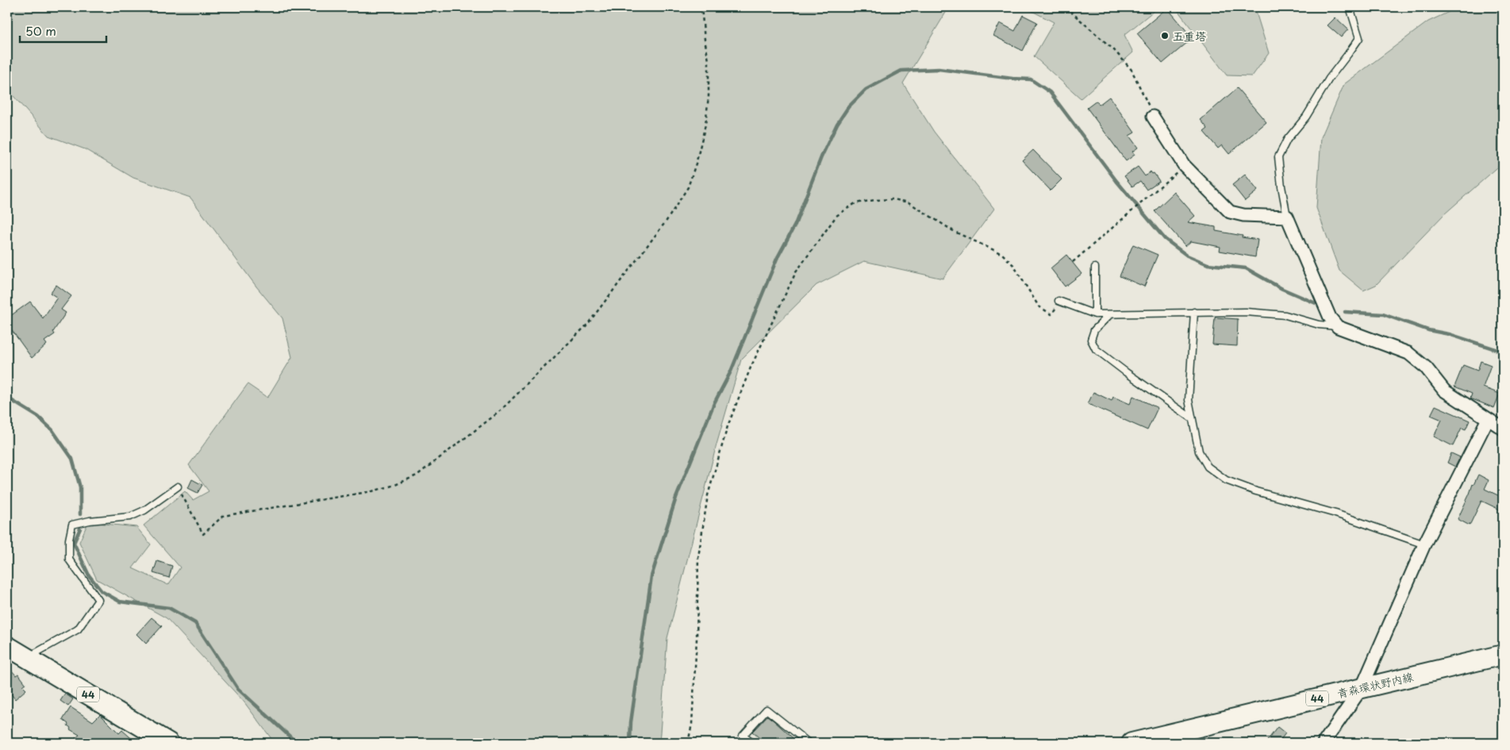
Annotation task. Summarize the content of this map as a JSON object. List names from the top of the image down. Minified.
{"streets":{"main road":["青森環状野内線","44"]},"places":["五重塔"],"scale_bar":"50 m"}
